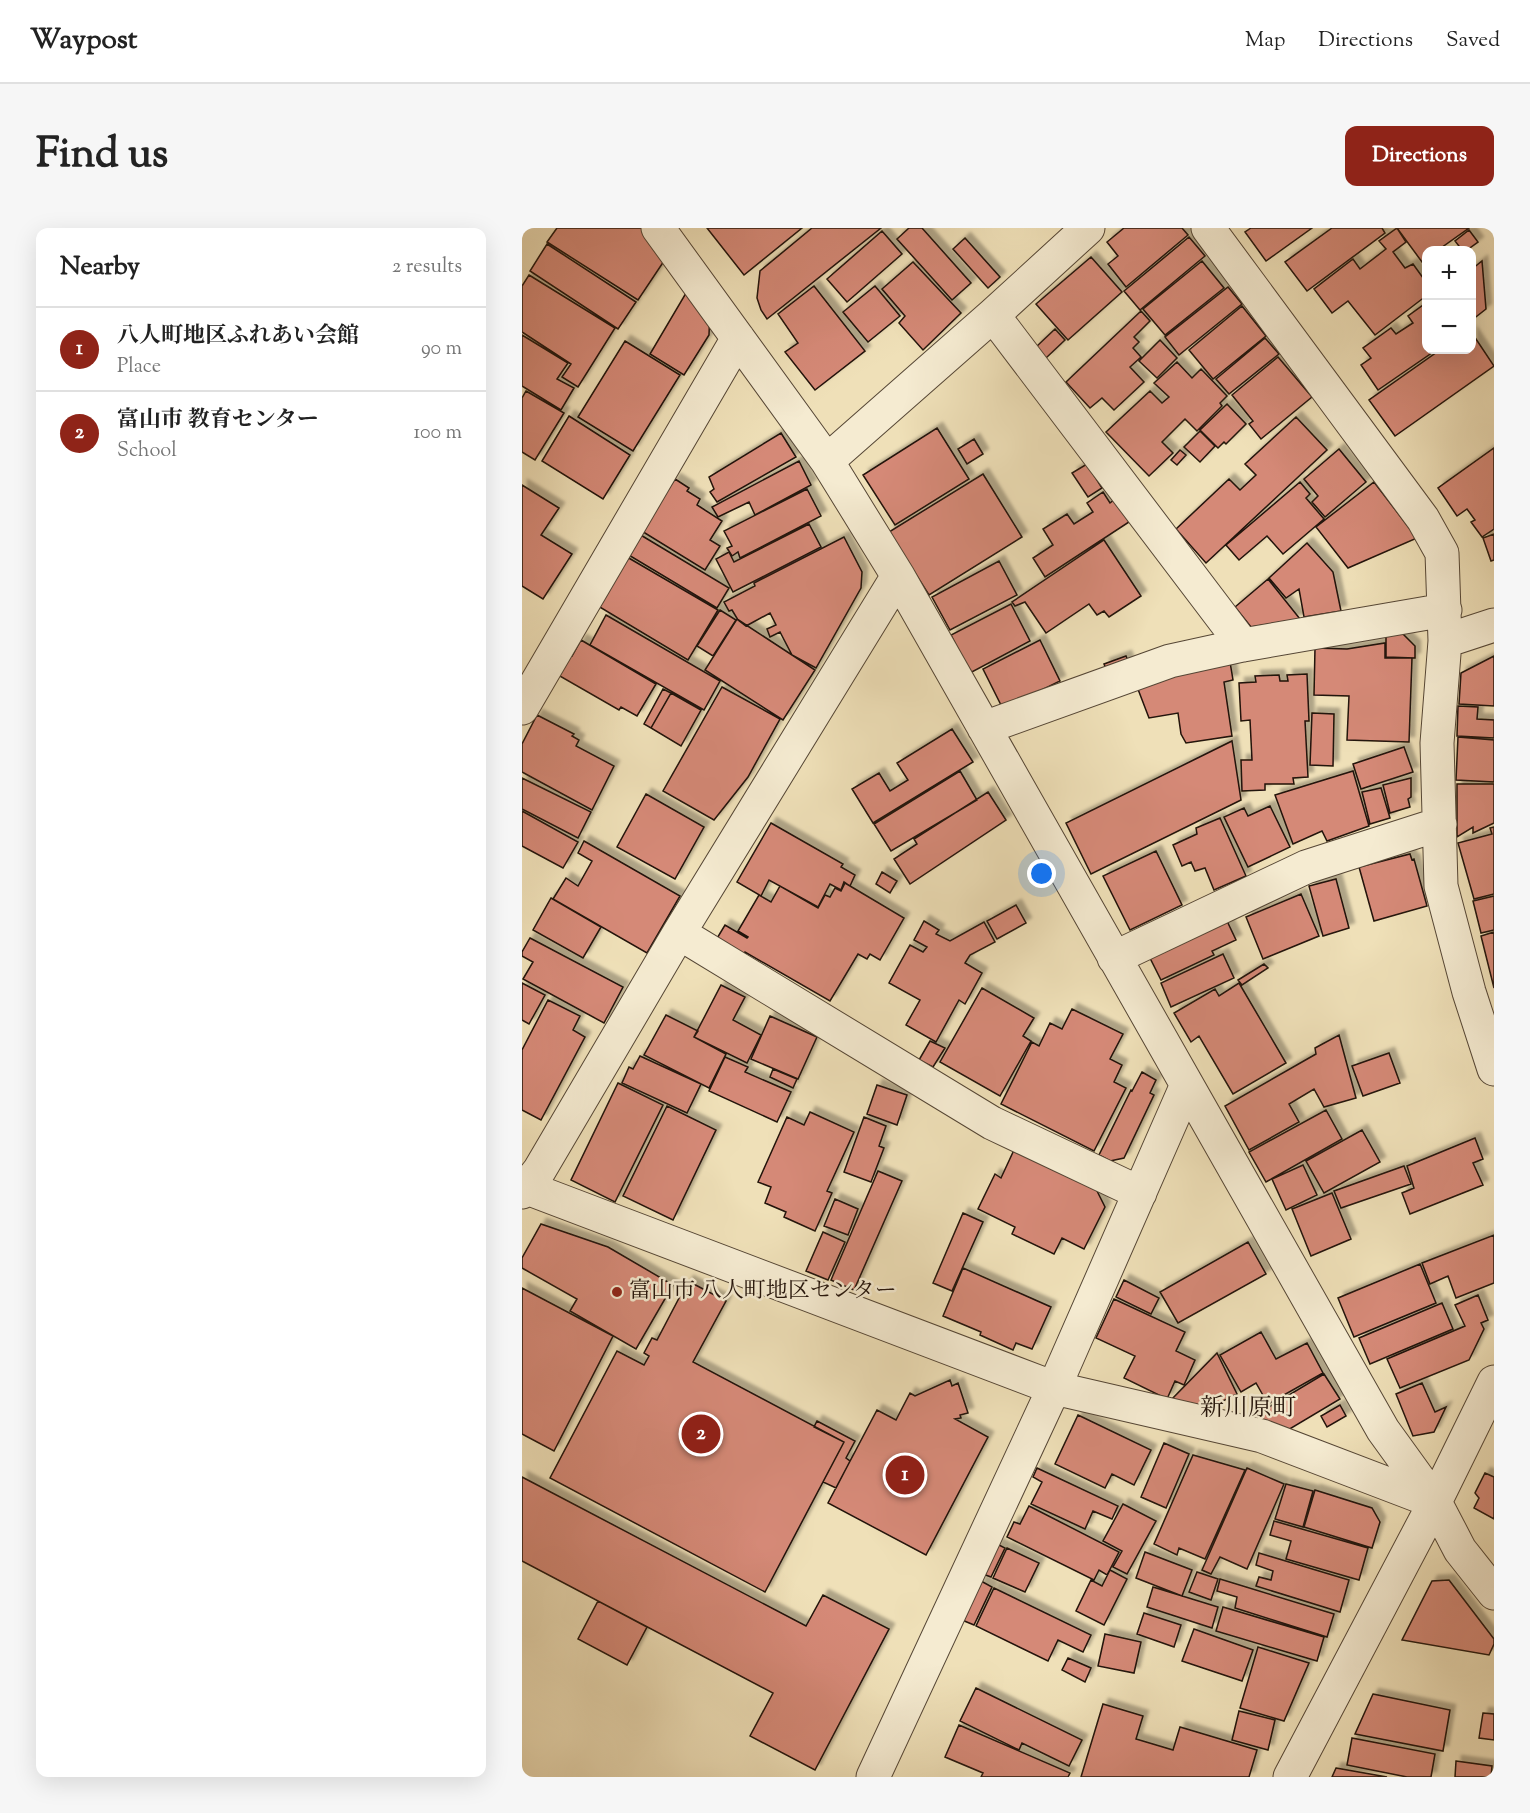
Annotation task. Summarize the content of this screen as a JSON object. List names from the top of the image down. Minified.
{"districts":["新川原町"],"places":["富山市 八人町地区センター"],"page":{"header":"Waypost","nav":["Map","Directions","Saved"],"title":"Find us","buttons":"Directions","heading":["Nearby","2 results"],"map_buttons":["+","−"],"list":[{"mark":"1","name":"八人町地区ふれあい会館","note":"Place","value":"90 m"},{"mark":"2","name":"富山市 教育センター","note":"School","value":"100 m"}],"pins":["2","1"]}}
